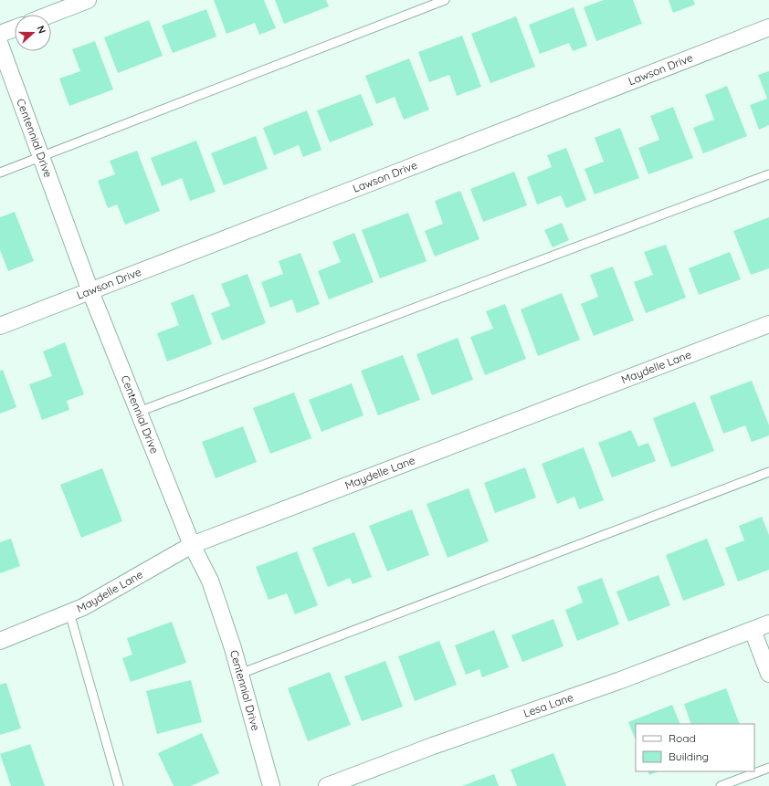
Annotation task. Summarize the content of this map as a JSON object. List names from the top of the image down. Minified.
{"streets":{"street":["Lawson Drive","Centennial Drive","Maydelle Lane","Lesa Lane"]},"crossings":[["Lawson Drive","Centennial Drive"],["Centennial Drive","Maydelle Lane"]],"legend":["Road","Building"],"north":"right"}
